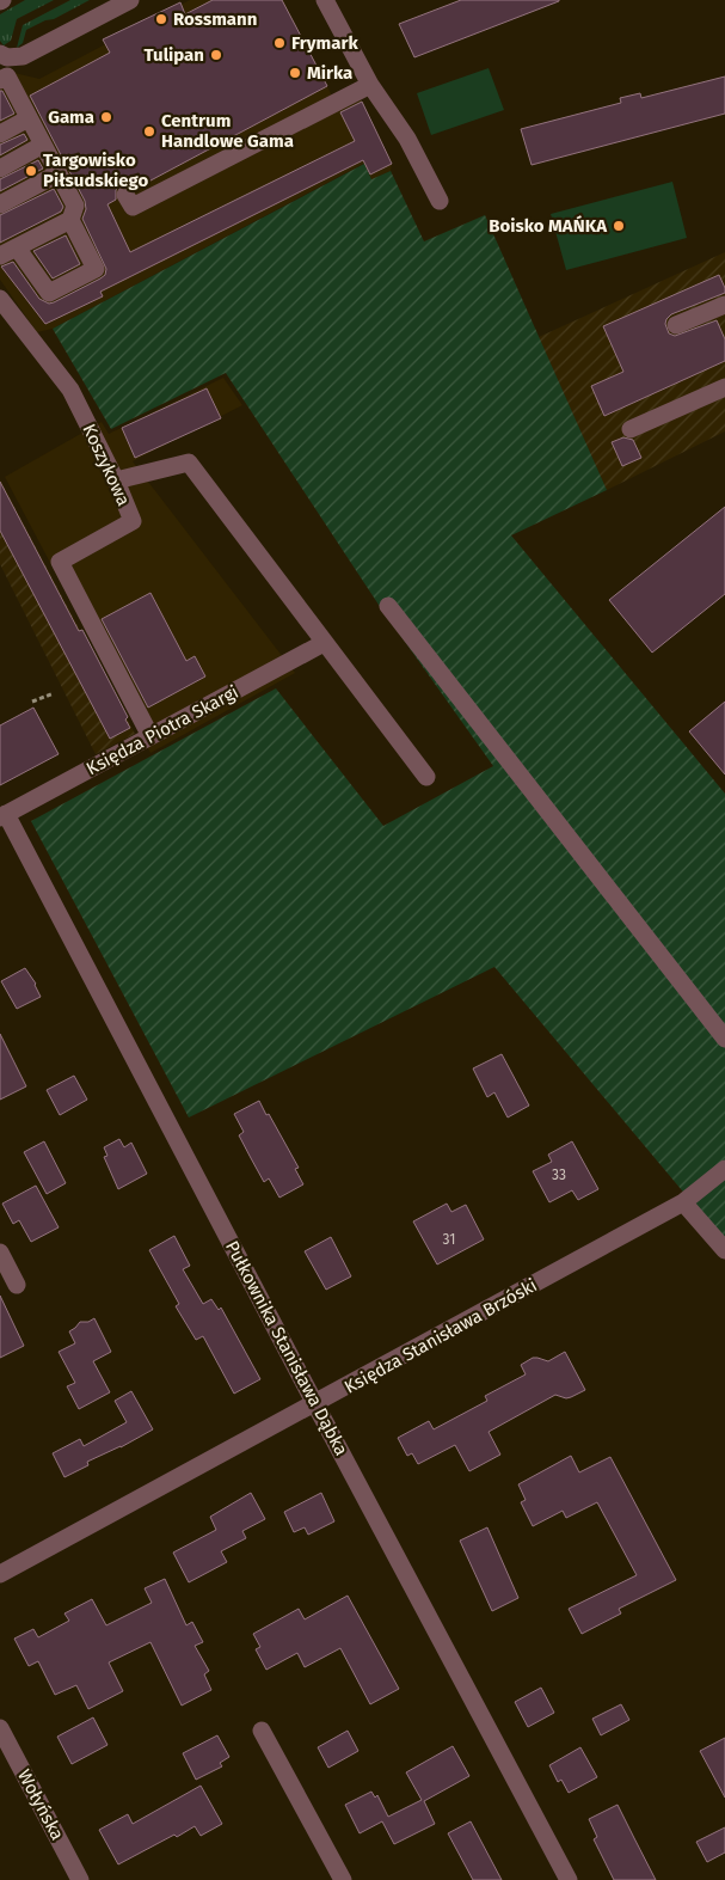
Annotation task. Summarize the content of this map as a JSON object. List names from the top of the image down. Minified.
{"streets":{"street":["Koszykowa","Księdza Piotra Skargi","Księdza Stanisława Brzóski","Pułkownika Stanisława Dąbka","Wołyńska"]},"crossings":[["Koszykowa","Księdza Piotra Skargi"],["Księdza Piotra Skargi","Pułkownika Stanisława Dąbka"],["Księdza Stanisława Brzóski","Pułkownika Stanisława Dąbka"]],"places":["Rossmann","Frymark","Tulipan","Mirka","Gama","Centrum Handlowe Gama","Targowisko Piłsudskiego","Boisko MAŃKA"],"house_numbers":["33","31"]}
